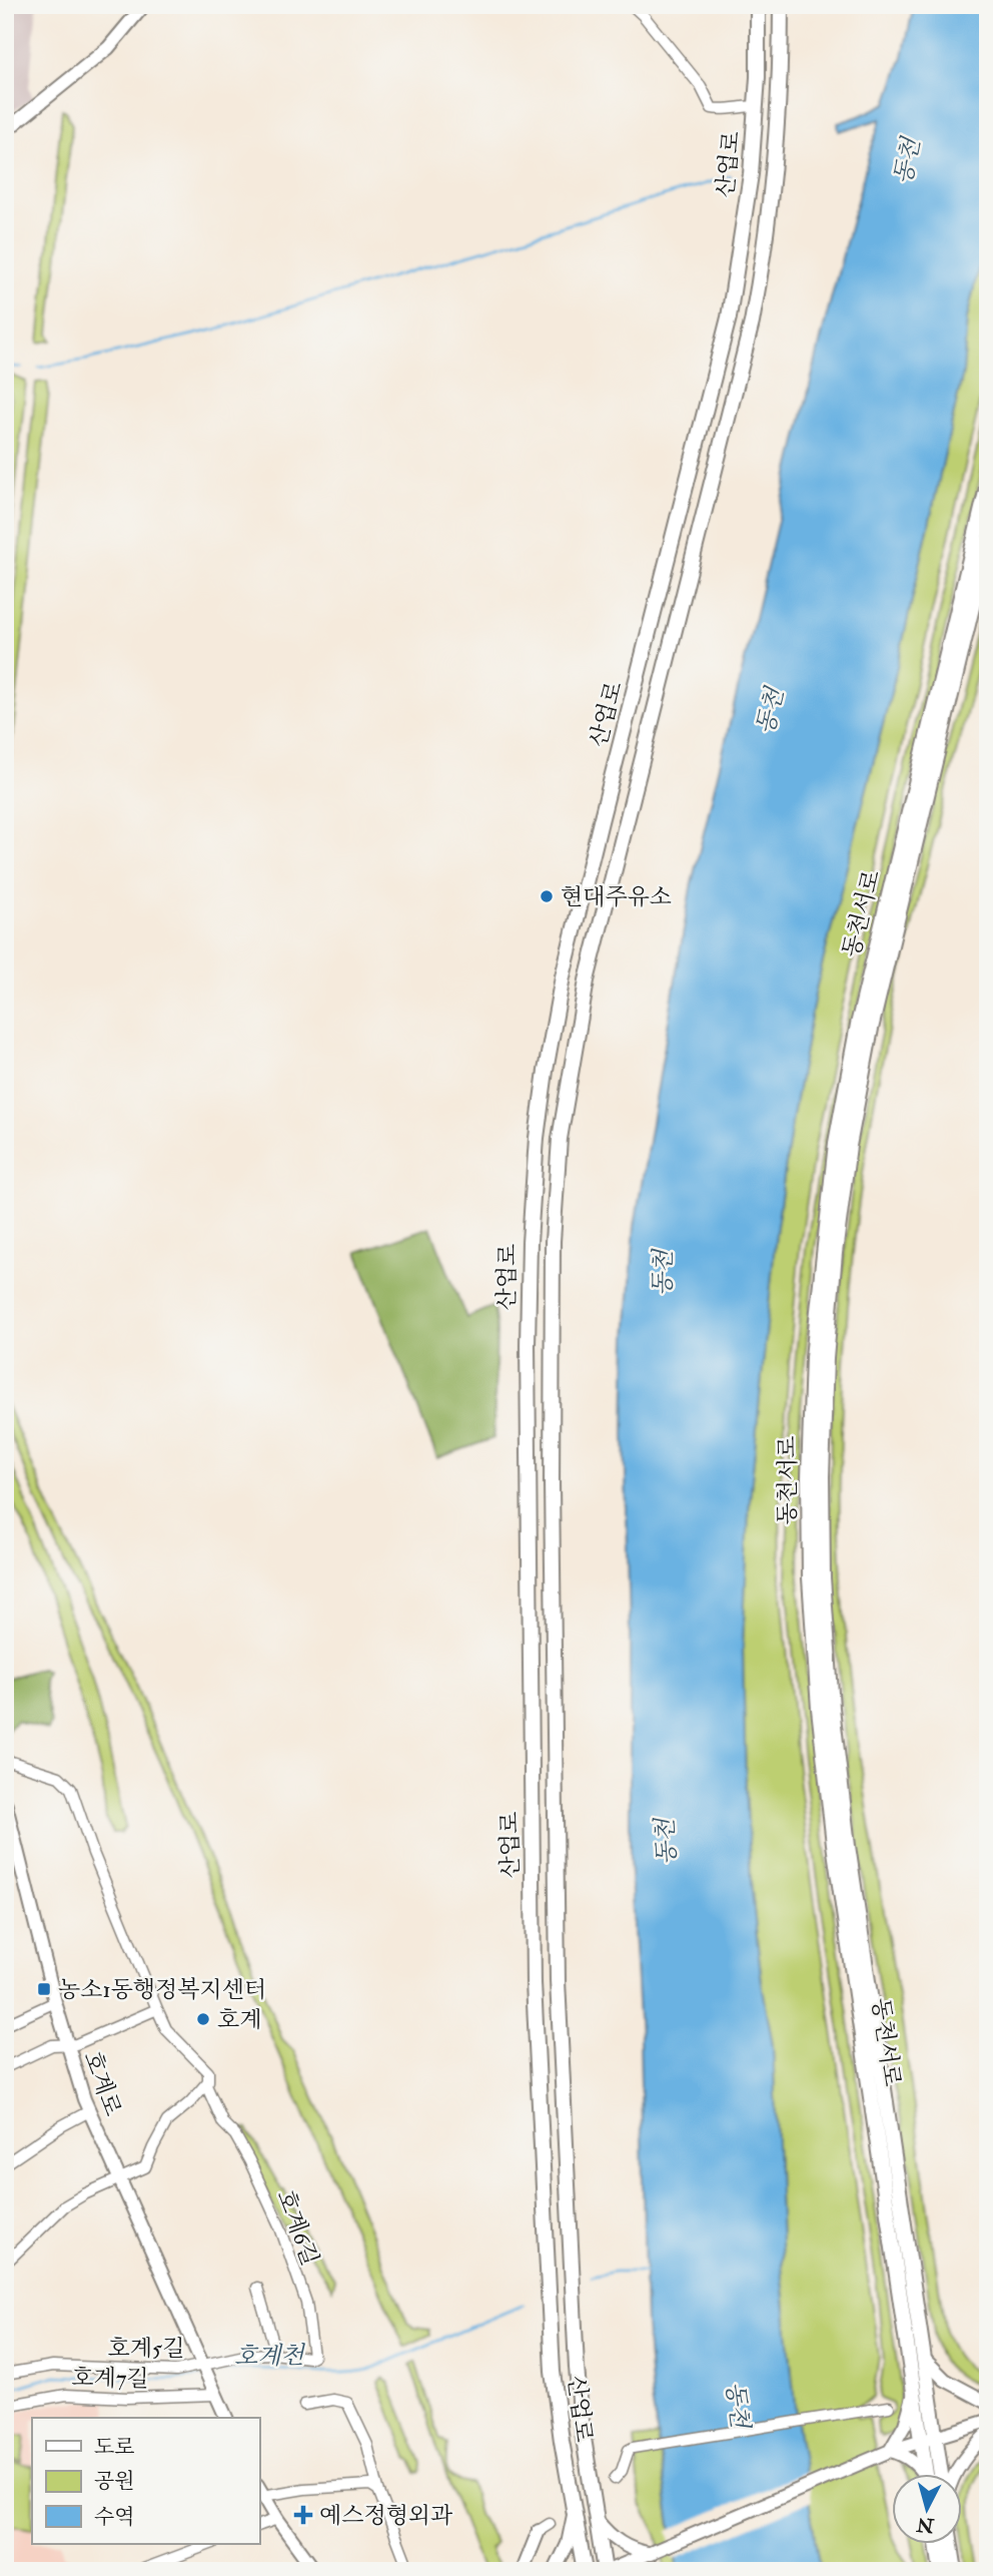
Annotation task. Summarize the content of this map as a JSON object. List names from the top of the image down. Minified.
{"streets":{"main road":["산업로","동천서로"],"street":["호계로","호계6길","호계5길","호계7길"]},"crossings":[["호계로","호계6길"],["호계로","호계5길"],["호계로","호계7길"],["호계6길","호계5길"]],"water":["동천","호계천"],"places":{"other":["현대주유소","호계"],"transit":["농소1동행정복지센터"],"health":["예스정형외과"]},"legend":["도로","공원","수역"],"north":"bottom"}
